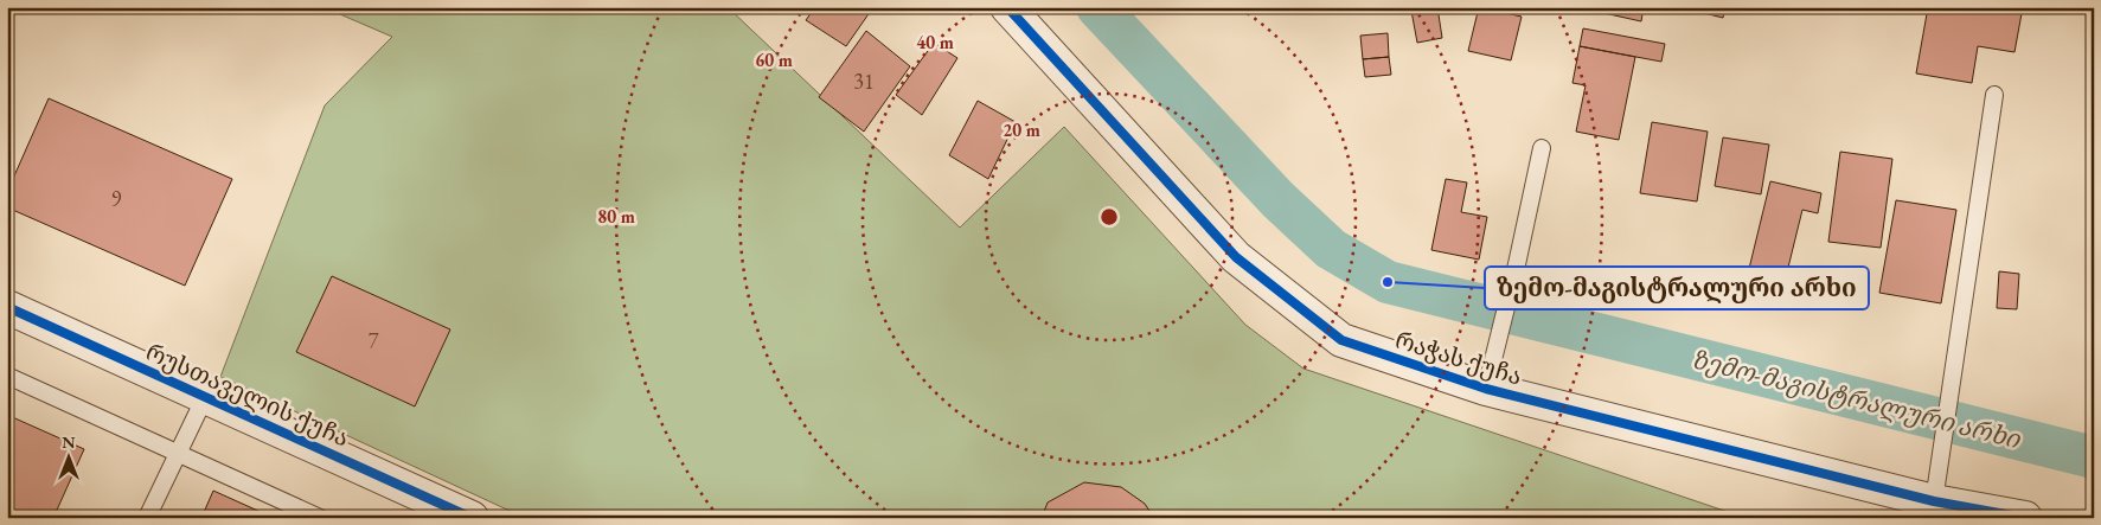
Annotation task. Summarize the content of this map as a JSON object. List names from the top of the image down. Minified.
{"streets":{"street":["რაჭას ქუჩა","რუსთაველის ქუჩა"]},"water":["ზემო-მაგისტრალური არხი"],"places":["ზემო-მაგისტრალური არხი"],"house_numbers":["31","9","7"],"north":"top","rings":["40 m","60 m","20 m","80 m"]}
